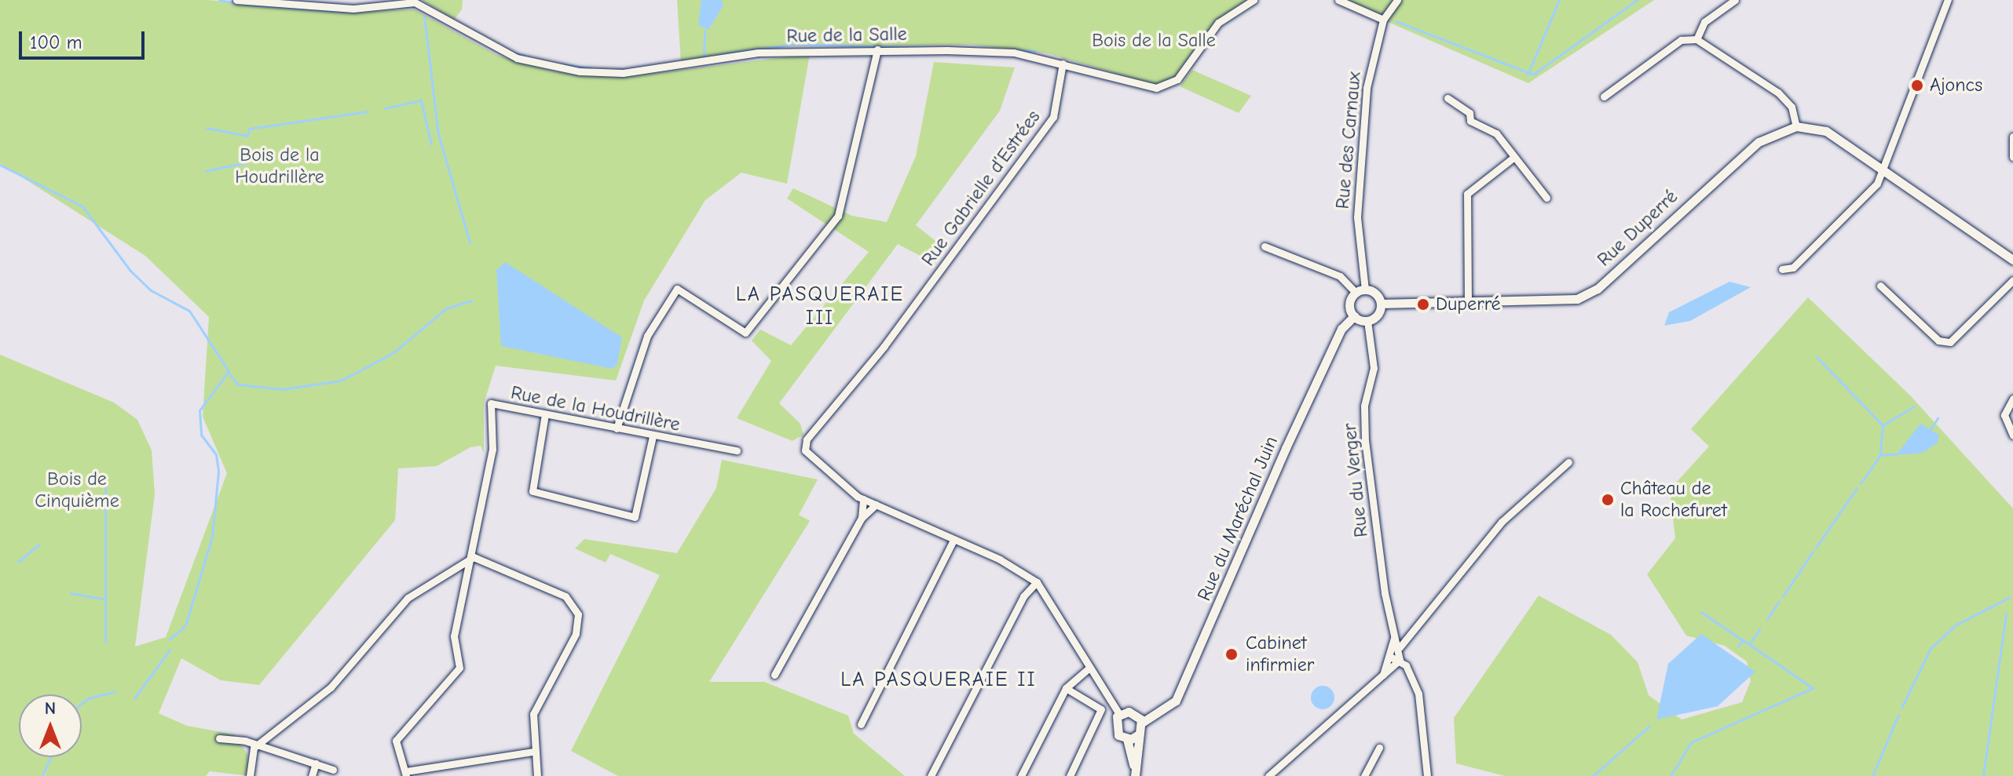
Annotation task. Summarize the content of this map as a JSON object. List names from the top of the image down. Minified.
{"streets":{"street":["Rue de la Salle","Rue des Carnaux","Rue Gabrielle d’Estrées","Rue Duperré","Rue de la Houdrillère","Rue du Verger","Rue du Maréchal Juin"]},"crossings":[["Rue de la Salle","Rue Gabrielle d’Estrées"],["Rue des Carnaux","Rue Duperré"],["Rue des Carnaux","Rue du Verger"],["Rue des Carnaux","Rue du Maréchal Juin"],["Rue Duperré","Rue du Verger"],["Rue Duperré","Rue du Maréchal Juin"],["Rue du Verger","Rue du Maréchal Juin"]],"districts":["LA PASQUERAIE III","LA PASQUERAIE II"],"parks":["Bois de la Salle","Bois de la Houdrillère","Bois de Cinquième"],"places":["Ajoncs","Duperré","Château de la Rochefuret","Cabinet infirmier"],"scale_bar":"100 m","north":"top"}
